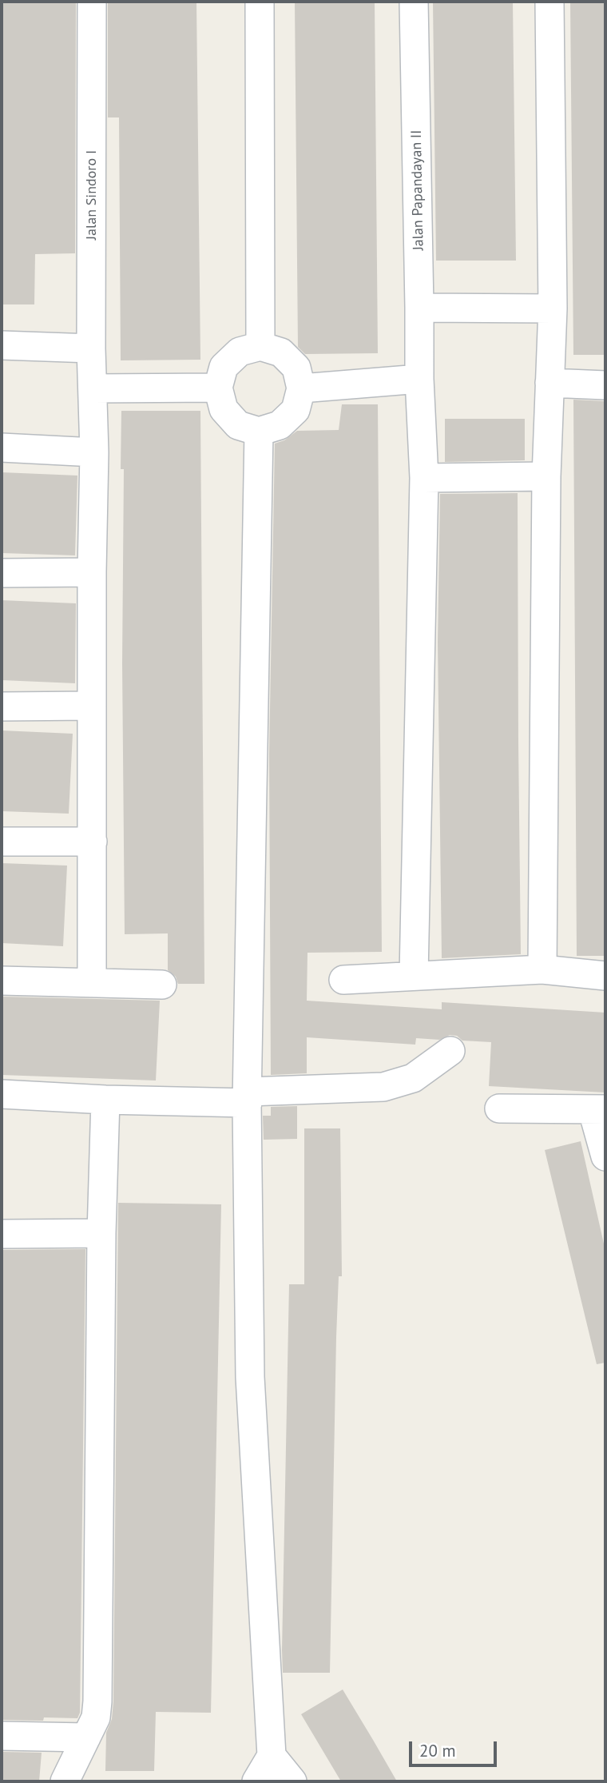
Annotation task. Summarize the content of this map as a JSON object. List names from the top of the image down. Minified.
{"streets":{"street":["Jalan Papandayan II","Jalan Sindoro I"]},"scale_bar":"20 m"}
